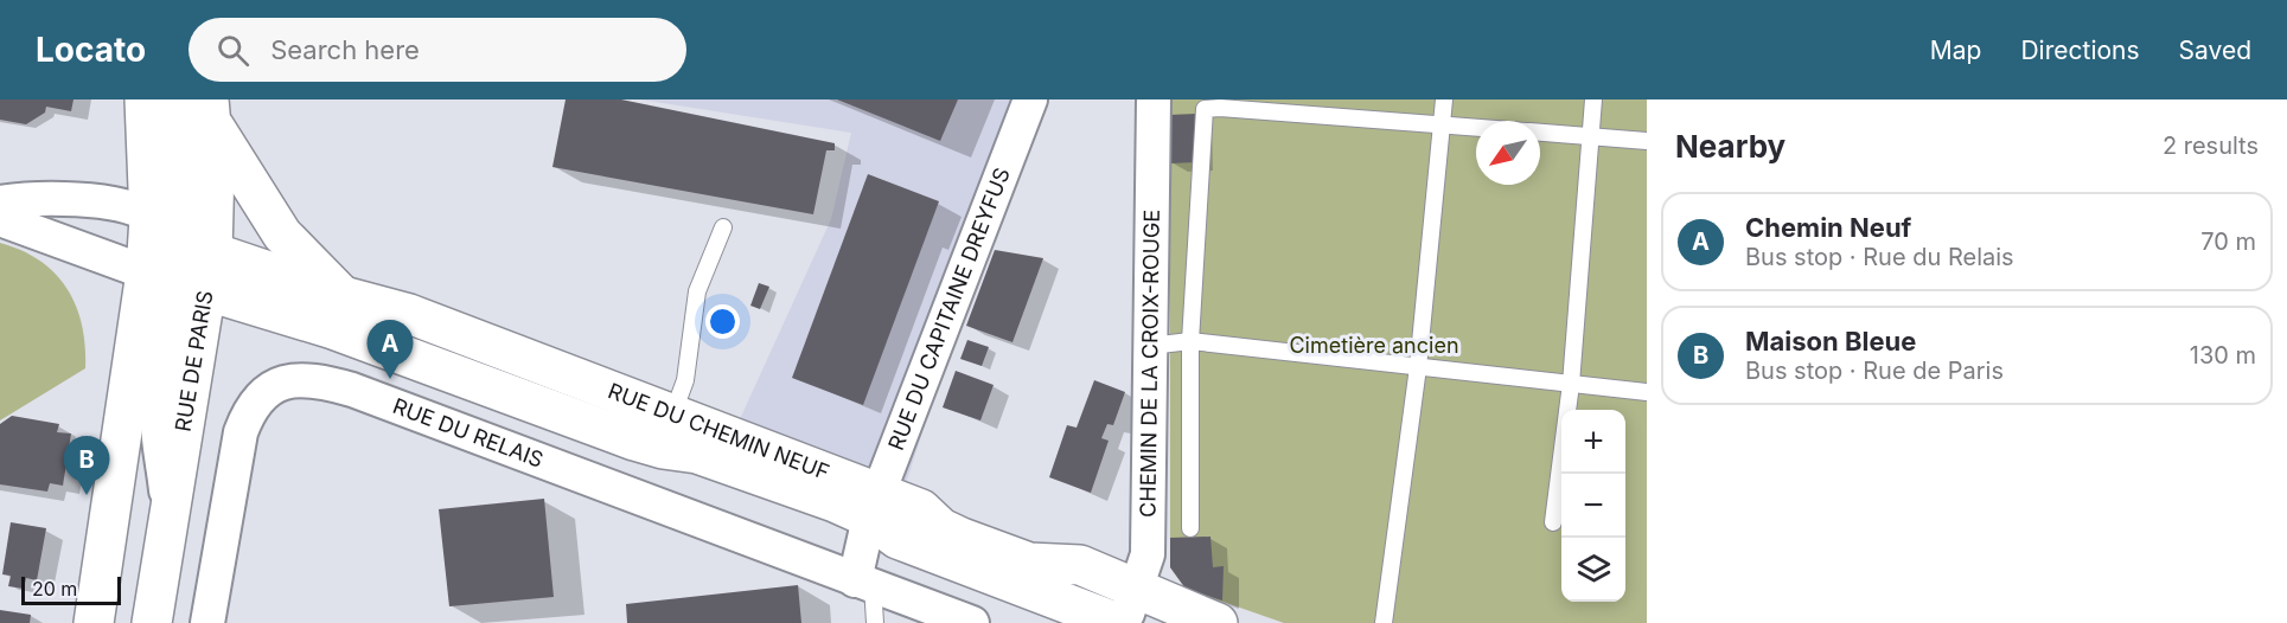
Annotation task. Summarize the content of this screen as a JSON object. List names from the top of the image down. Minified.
{"streets":{"street":["RUE DU CAPITAINE DREYFUS","RUE DE PARIS","CHEMIN DE LA CROIX-ROUGE","RUE DU CHEMIN NEUF","RUE DU RELAIS"]},"crossings":[["RUE DU CAPITAINE DREYFUS","RUE DU CHEMIN NEUF"],["RUE DE PARIS","RUE DU CHEMIN NEUF"],["CHEMIN DE LA CROIX-ROUGE","RUE DU CHEMIN NEUF"]],"parks":["Cimetière ancien"],"scale_bar":"20 m","north":"bottom left","page":{"header":"Locato","search":"Search here","nav":["Map","Directions","Saved"],"heading":["Nearby","2 results"],"list":[{"mark":"A","name":"Chemin Neuf","note":"Bus stop · Rue du Relais","value":"70 m"},{"mark":"B","name":"Maison Bleue","note":"Bus stop · Rue de Paris","value":"130 m"}],"pins":["A","B"],"map_buttons":["+","−"],"scale":"20 m"}}
